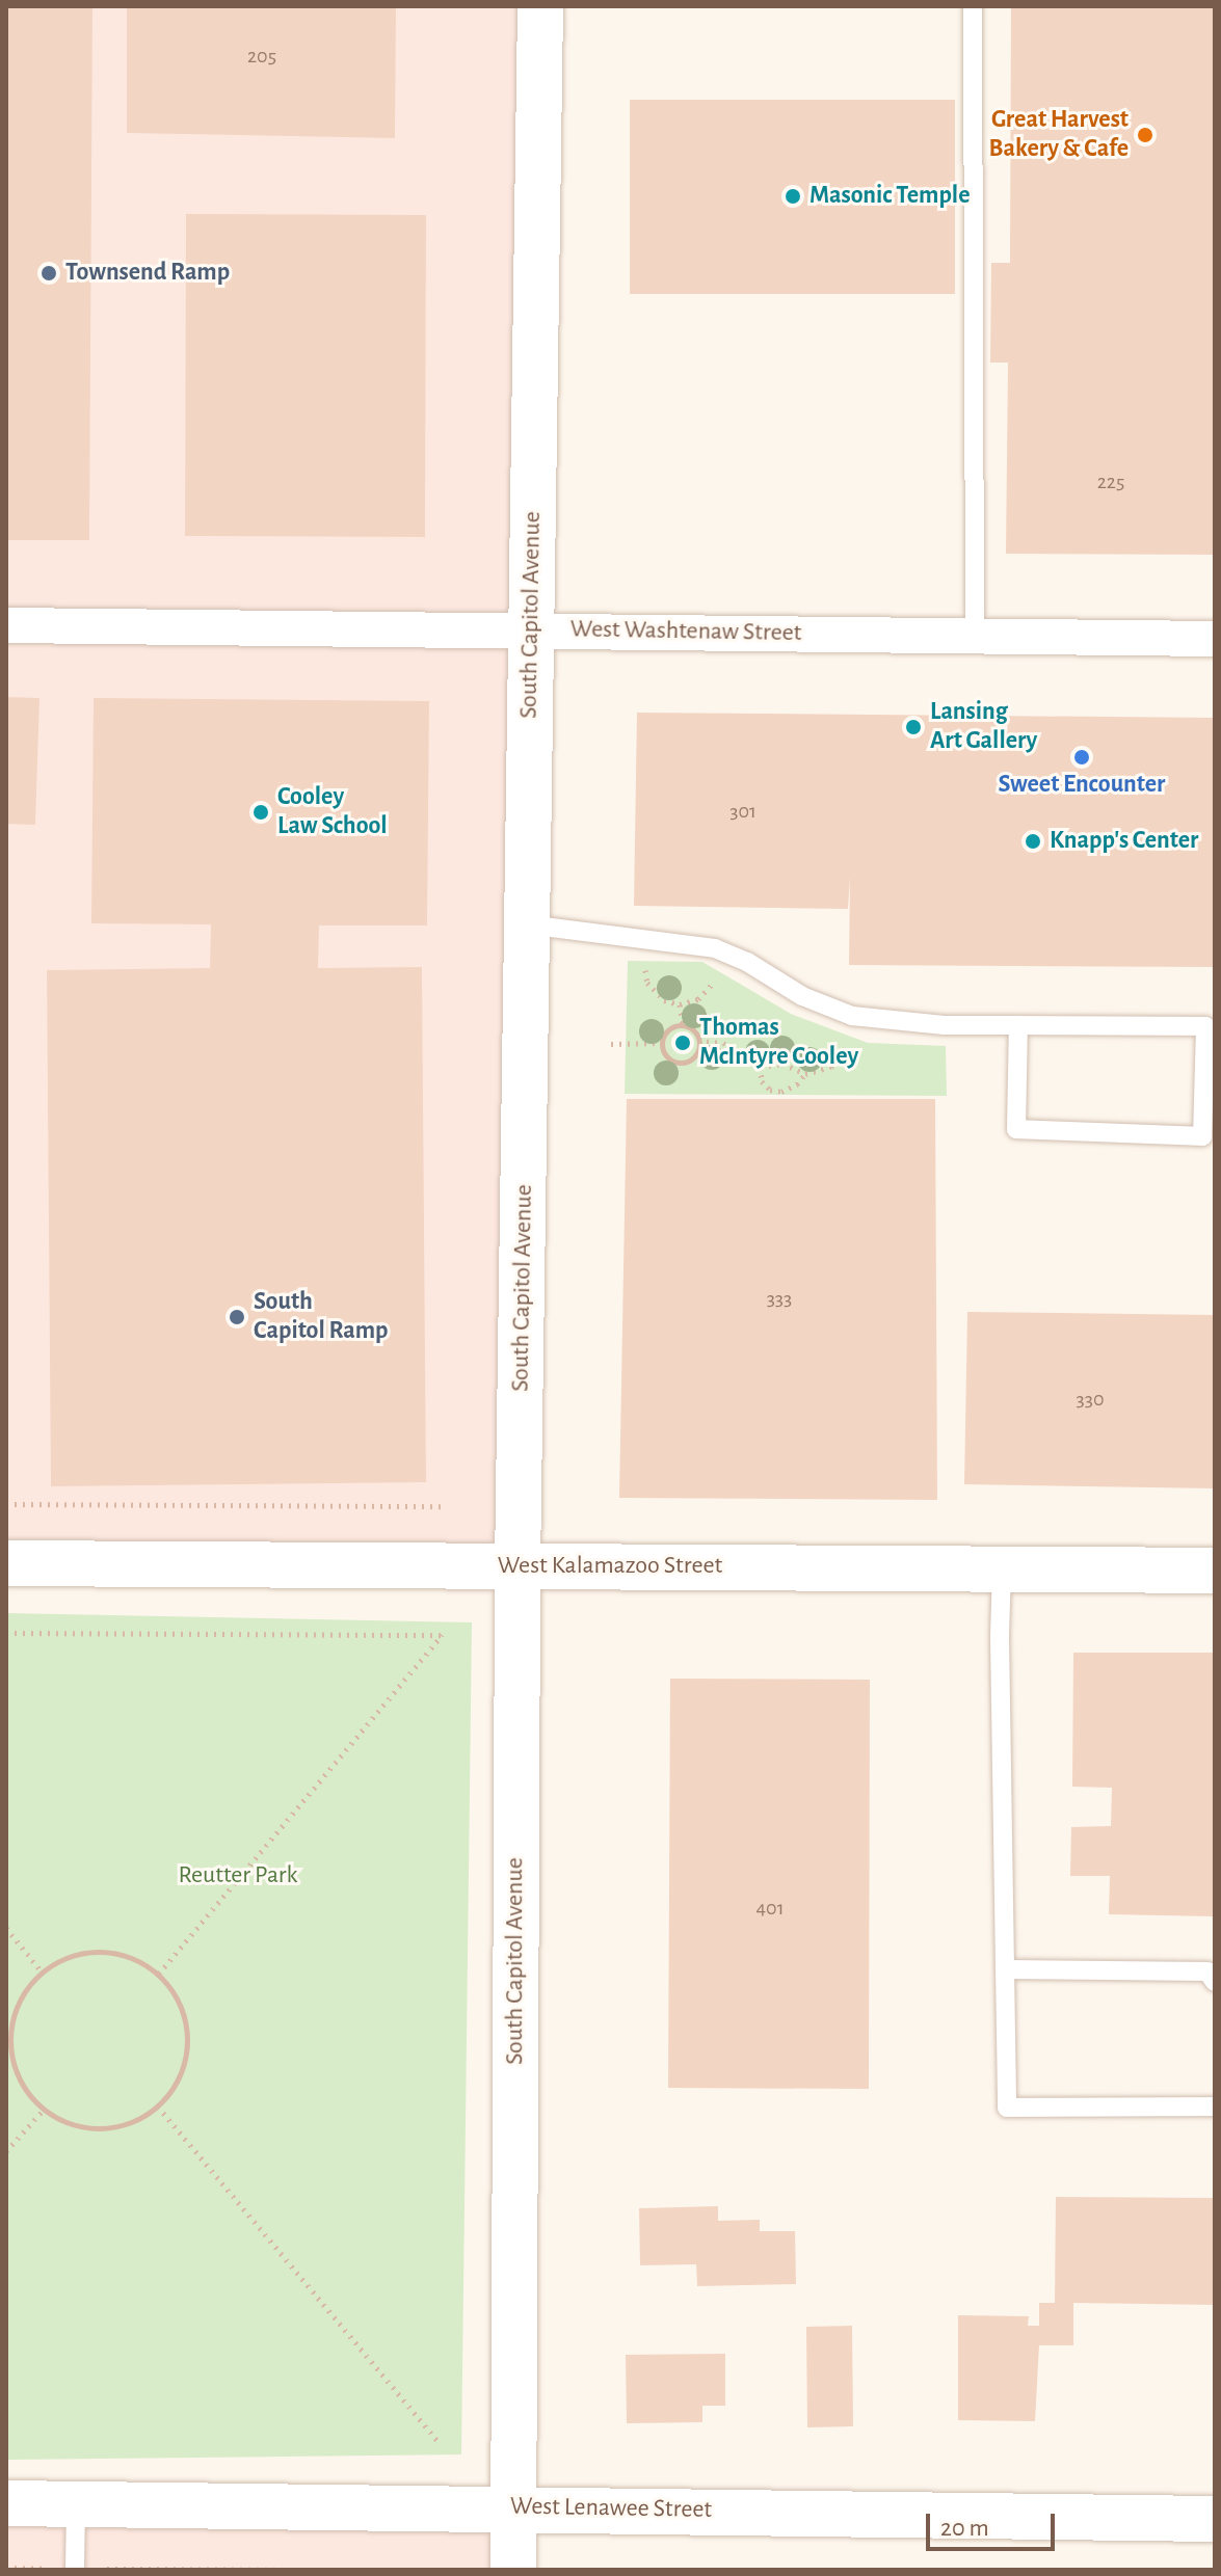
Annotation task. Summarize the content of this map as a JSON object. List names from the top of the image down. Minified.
{"streets":{"street":["South Capitol Avenue","West Washtenaw Street","West Kalamazoo Street","West Lenawee Street"]},"crossings":[["South Capitol Avenue","West Washtenaw Street"],["South Capitol Avenue","West Kalamazoo Street"],["South Capitol Avenue","West Lenawee Street"]],"parks":["Reutter Park"],"places":["Great Harvest Bakery & Cafe","Masonic Temple","Townsend Ramp","Lansing Art Gallery","Sweet Encounter","Cooley Law School","Knapp's Center","Thomas McIntyre Cooley","South Capitol Ramp"],"house_numbers":["205","225","301","333","330","401"],"scale_bar":"20 m"}
